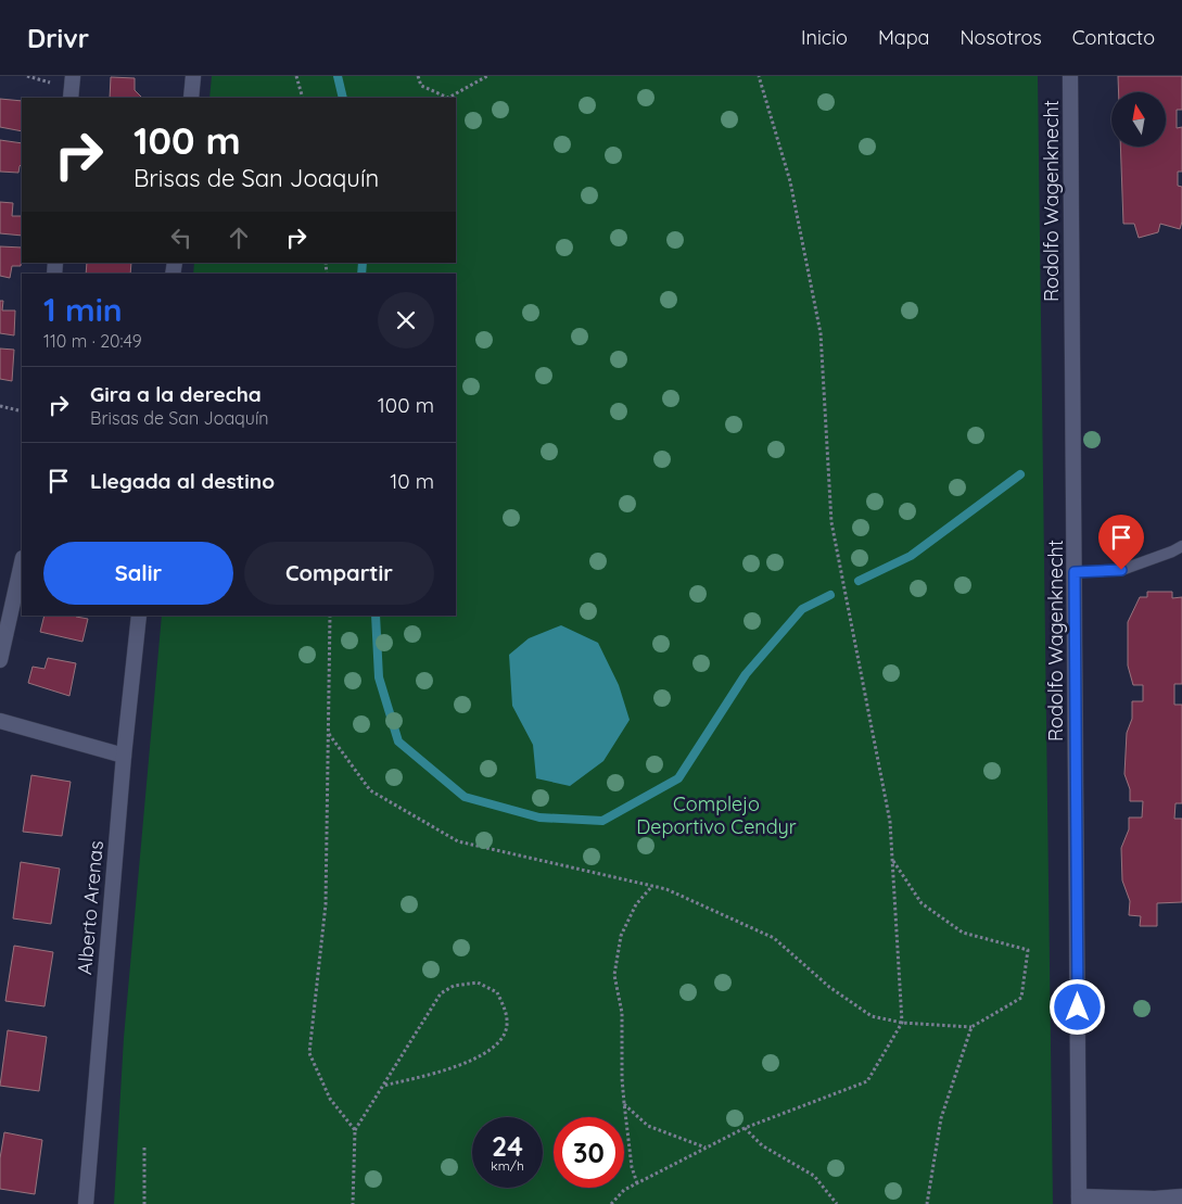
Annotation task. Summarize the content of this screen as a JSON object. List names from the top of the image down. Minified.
{"streets":{"street":["Rodolfo Wagenknecht","Alberto Arenas"]},"parks":["Complejo Deportivo Cendyr"],"north":"top","page":{"header":"Drivr","nav":["Inicio","Mapa","Nosotros","Contacto"],"turn":["100 m","Brisas de San Joaquín"],"heading":["1 min","110 m · 20:49"],"list":[{"name":"Gira a la derecha","note":"Brisas de San Joaquín","value":"100 m"},{"name":"Llegada al destino","value":"10 m"}],"buttons":["Salir","Compartir"],"speed":"24 km/h","limit":"30"}}
